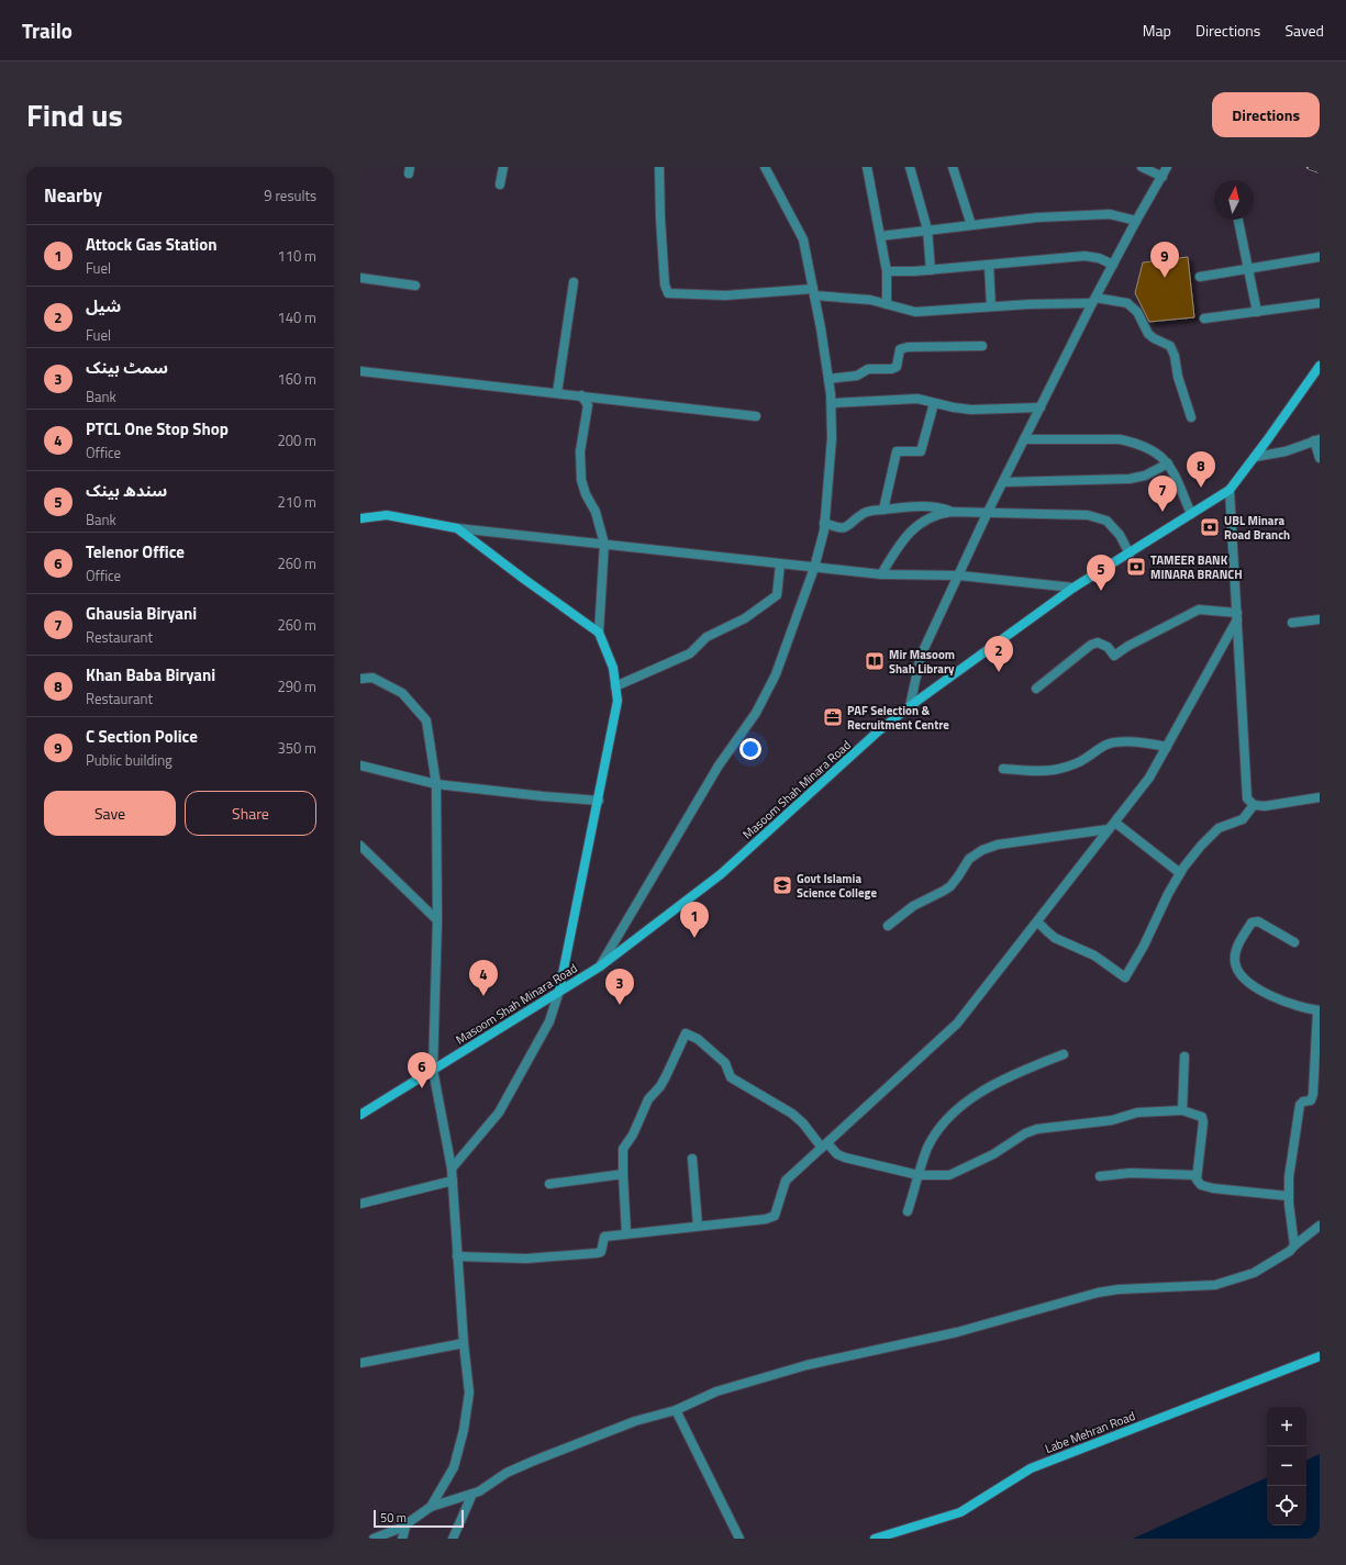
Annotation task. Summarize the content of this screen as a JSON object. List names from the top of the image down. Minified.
{"streets":{"main road":["Masoom Shah Minara Road","Labe Mehran Road"]},"places":{"bank":["UBL Minara Road Branch","TAMEER BANK MINARA BRANCH"],"library":["Mir Masoom Shah Library"],"office":["PAF Selection & Recruitment Centre"],"school or university":["Govt Islamia Science College"]},"scale_bar":"50 m","north":"top","page":{"header":"Trailo","nav":["Map","Directions","Saved"],"title":"Find us","buttons":["Directions",["Save","Share"]],"heading":["Nearby","9 results"],"list":[{"mark":"1","name":"Attock Gas Station","note":"Fuel","value":"110 m"},{"mark":"2","name":"شیل","note":"Fuel","value":"140 m"},{"mark":"3","name":"سمٹ بینک","note":"Bank","value":"160 m"},{"mark":"4","name":"PTCL One Stop Shop","note":"Office","value":"200 m"},{"mark":"5","name":"سندھ بینک","note":"Bank","value":"210 m"},{"mark":"6","name":"Telenor Office","note":"Office","value":"260 m"},{"mark":"7","name":"Ghausia Biryani","note":"Restaurant","value":"260 m"},{"mark":"8","name":"Khan Baba Biryani","note":"Restaurant","value":"290 m"},{"mark":"9","name":"C Section Police","note":"Public building","value":"350 m"}],"pins":["9","8","7","5","2","1","4","3","6"],"map_buttons":["+","−"],"scale":"50 m"}}
